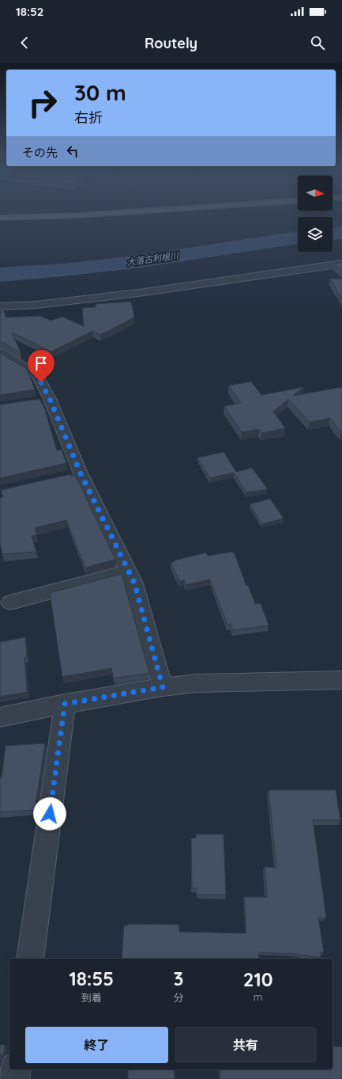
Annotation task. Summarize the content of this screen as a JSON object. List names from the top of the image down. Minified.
{"water":["大落古利根川"],"north":"right","page":{"status":"18:52","header":"Routely","turn":["30 m","右折"],"then":"その先","eta":["18:55","到着","3","分","210","m"],"buttons":["終了","共有"]}}
